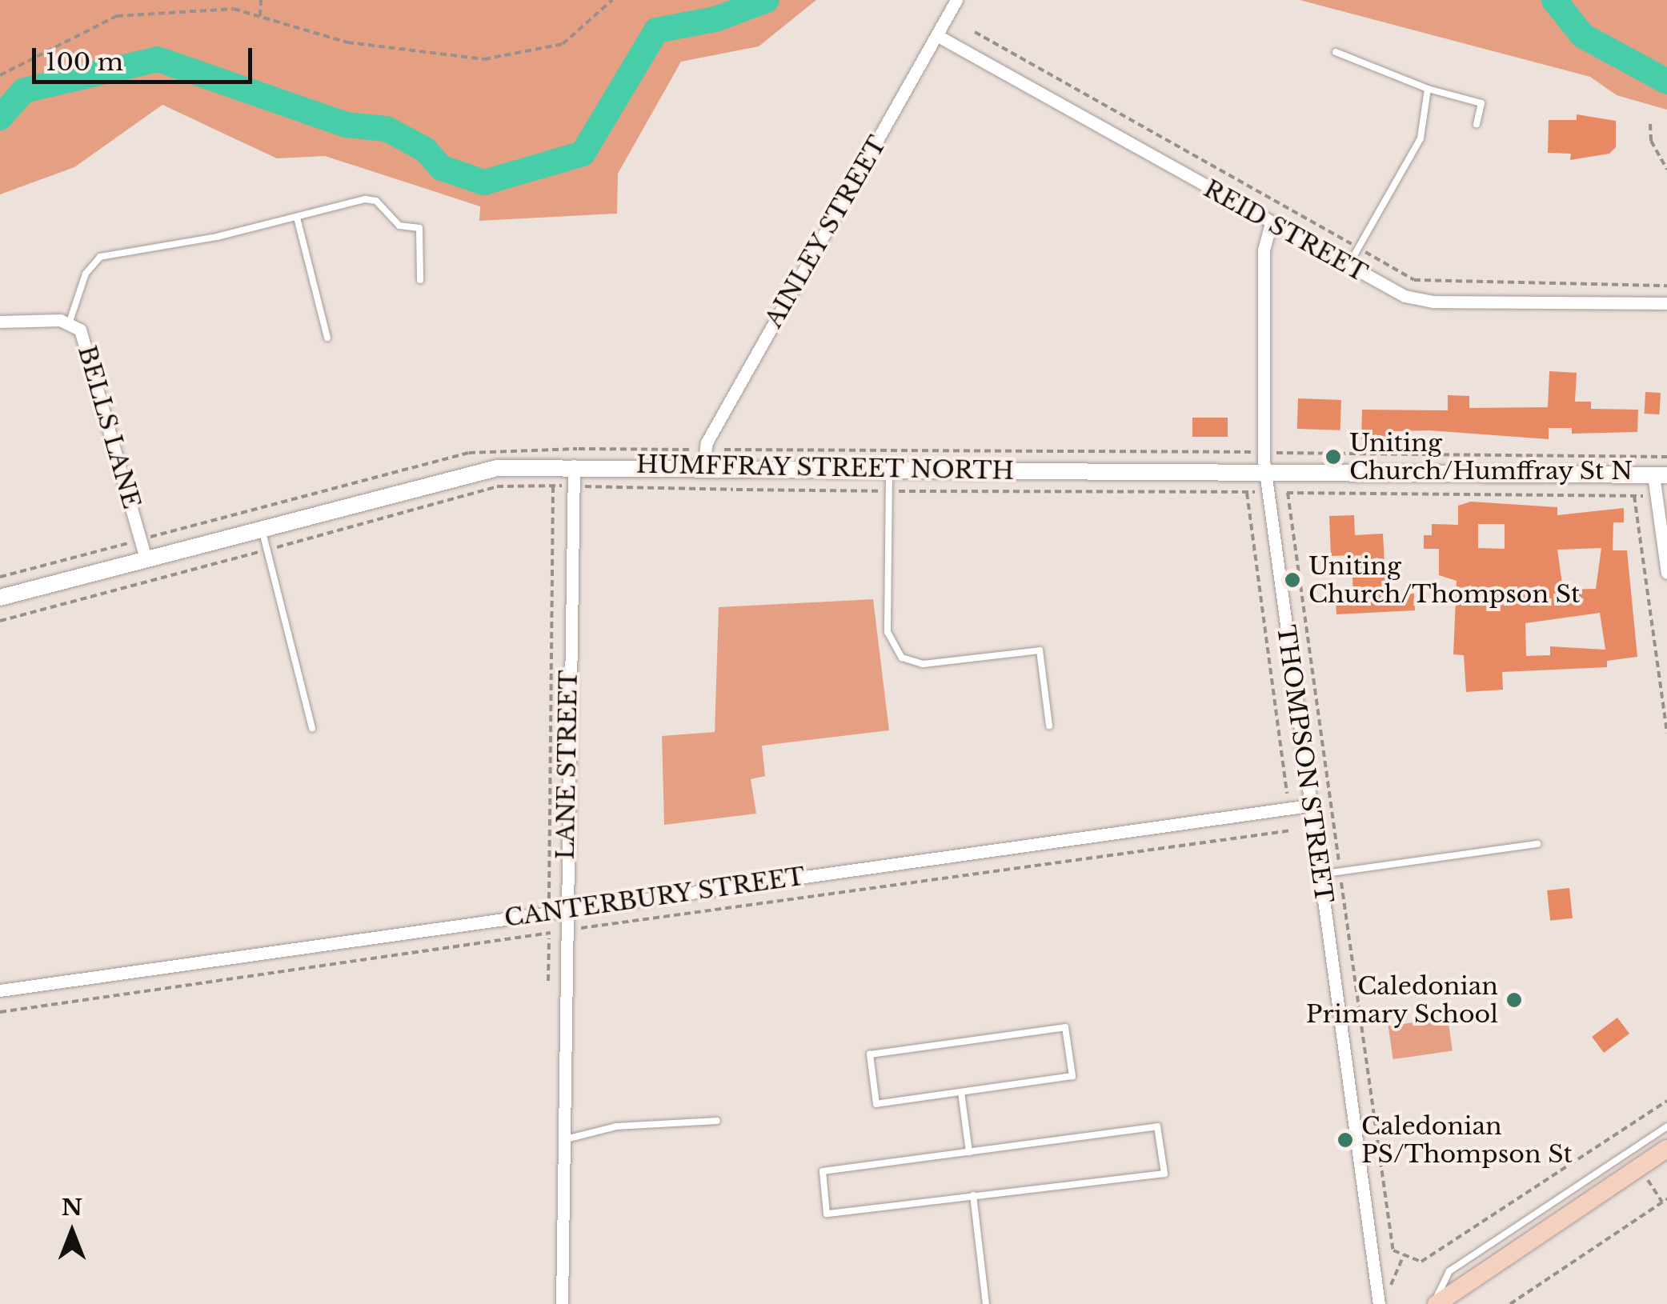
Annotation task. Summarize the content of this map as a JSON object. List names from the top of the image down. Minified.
{"streets":{"street":["REID STREET","AINLEY STREET","BELLS LANE","HUMFFRAY STREET NORTH","THOMPSON STREET","LANE STREET","CANTERBURY STREET"]},"crossings":[["REID STREET","AINLEY STREET"],["REID STREET","THOMPSON STREET"],["AINLEY STREET","HUMFFRAY STREET NORTH"],["BELLS LANE","HUMFFRAY STREET NORTH"],["HUMFFRAY STREET NORTH","THOMPSON STREET"],["HUMFFRAY STREET NORTH","LANE STREET"],["THOMPSON STREET","CANTERBURY STREET"],["LANE STREET","CANTERBURY STREET"]],"places":["Uniting Church/Humffray St N","Uniting Church/Thompson St","Caledonian Primary School","Caledonian PS/Thompson St"],"scale_bar":"100 m","north":"top"}
